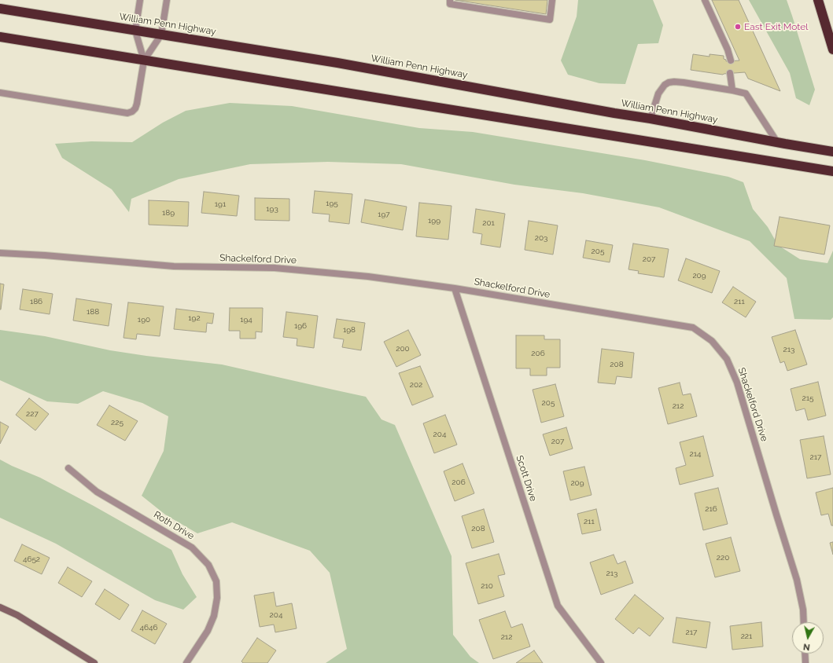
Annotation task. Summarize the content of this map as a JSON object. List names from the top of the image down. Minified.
{"streets":{"highway":["William Penn Highway"],"street":["Shackelford Drive","Scott Drive","Roth Drive"]},"crossings":[["Shackelford Drive","Scott Drive"]],"places":["East Exit Motel"],"house_numbers":["195","191","193","189","197","199","201","203","205","207","209","186","211","188","192","190","194","196","198","200","213","206","208","202","215","205","212","227","225","204","207","214","217","206","209","216","211","208","220","4652","213","210","204","4646","217","221","212"],"north":"bottom"}
